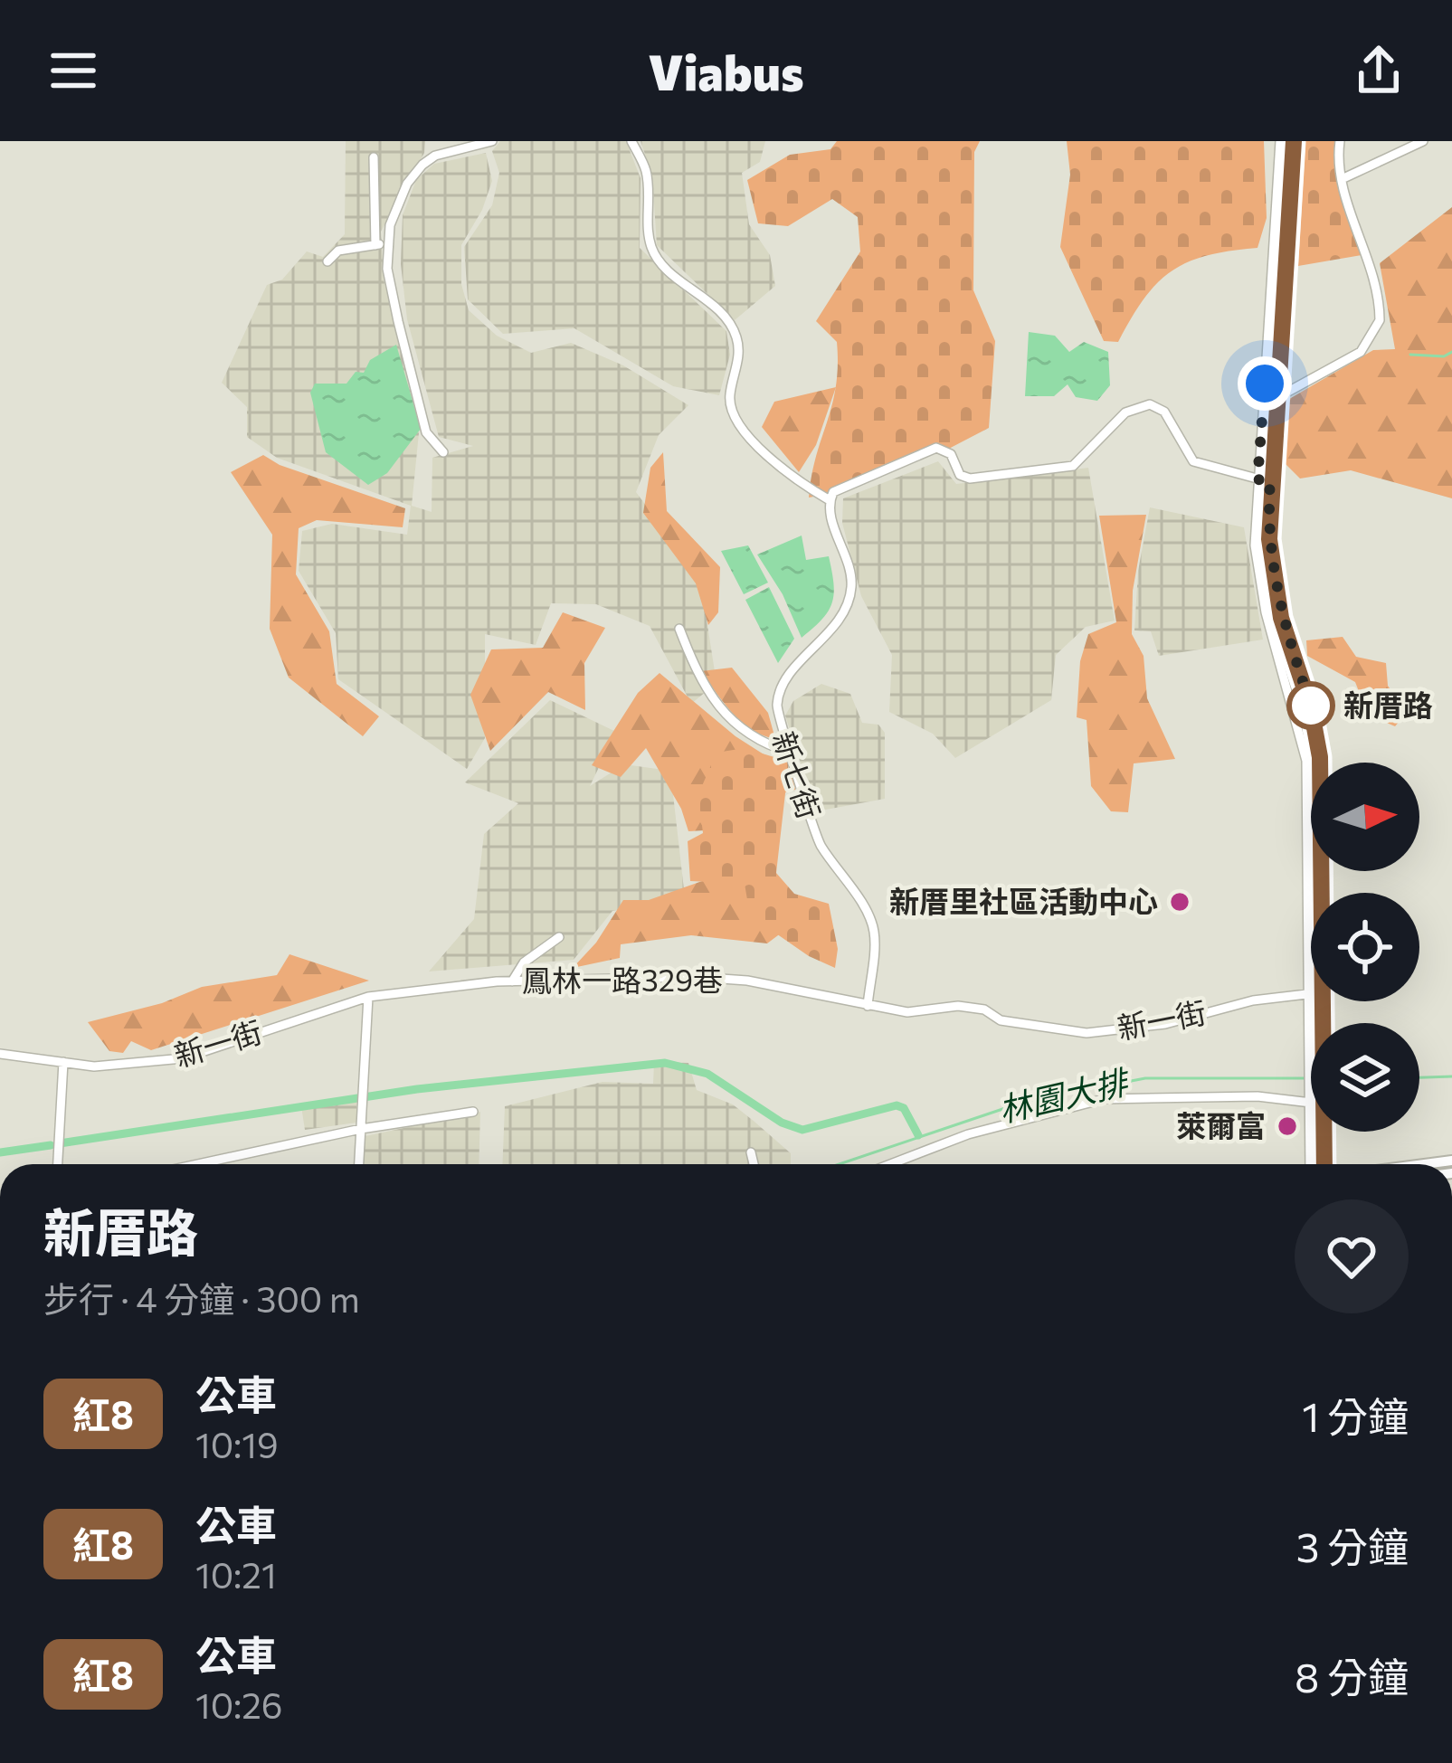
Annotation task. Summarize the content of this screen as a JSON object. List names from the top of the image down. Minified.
{"streets":{"street":["新七街","鳳林一路329巷","新一街"]},"crossings":[["新七街","鳳林一路329巷"],["鳳林一路329巷","新一街"]],"water":["林園大排"],"places":["新厝路","新厝里社區活動中心","萊爾富"],"lines":["bus line 紅8"],"north":"right","page":{"header":"Viabus","heading":["新厝路","步行 · 4 分鐘 · 300 m"],"list":[{"mark":"紅8","name":"公車","note":"10:19","value":"1 分鐘"},{"mark":"紅8","name":"公車","note":"10:21","value":"3 分鐘"},{"mark":"紅8","name":"公車","note":"10:26","value":"8 分鐘"}]}}
